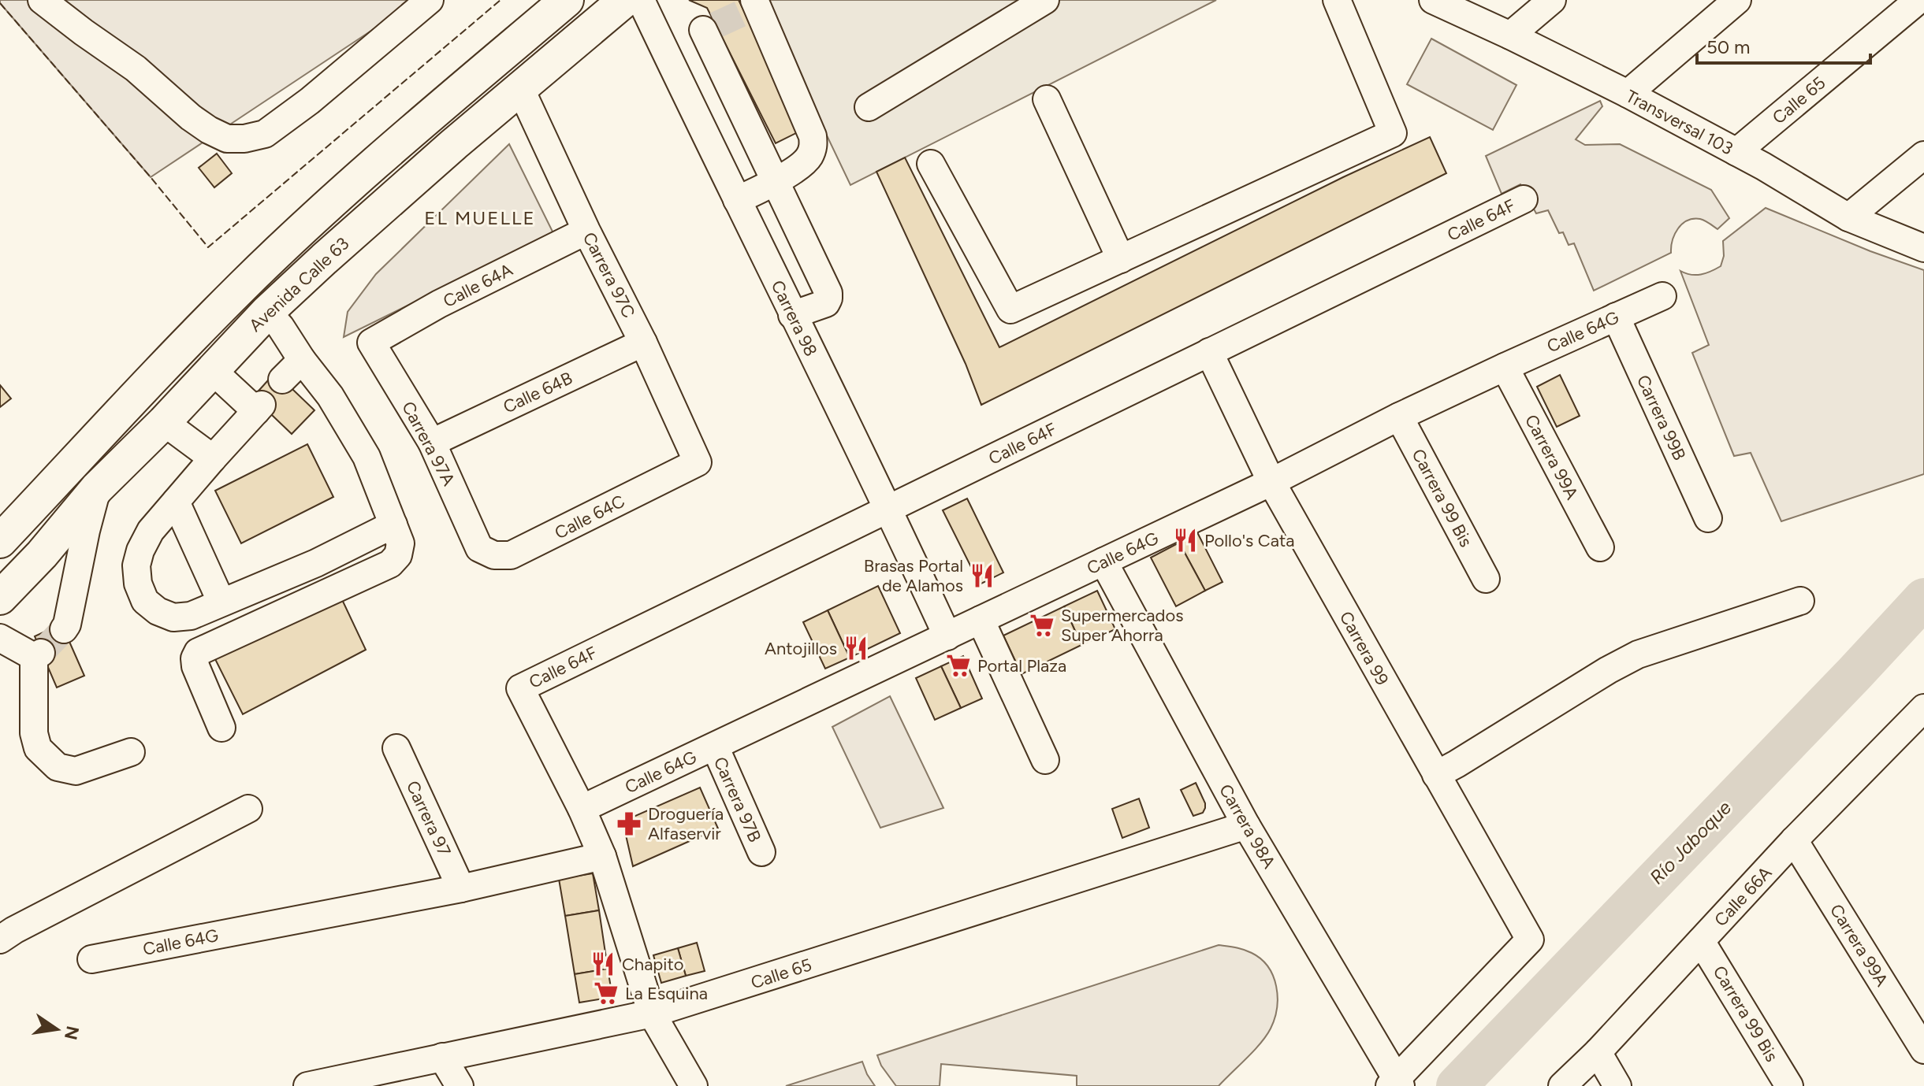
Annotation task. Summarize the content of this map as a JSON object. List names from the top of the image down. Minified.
{"streets":{"main road":["Avenida Calle 63"],"street":["Calle 65","Transversal 103","Calle 64F","Carrera 97C","Calle 64A","Carrera 98","Calle 64G","Calle 64B","Carrera 99B","Carrera 97A","Carrera 99A","Carrera 99 Bis","Calle 64C","Carrera 99","Carrera 97B","Carrera 97","Carrera 98A","Calle 66A"]},"crossings":[["Calle 65","Transversal 103"],["Calle 65","Carrera 98A"],["Calle 64F","Carrera 98"],["Calle 64F","Calle 64G"],["Calle 64F","Carrera 99"],["Carrera 97C","Avenida Calle 63"],["Carrera 97C","Calle 64A"],["Carrera 97C","Calle 64B"],["Carrera 97C","Calle 64C"],["Calle 64A","Carrera 97A"],["Carrera 98","Calle 64G"],["Calle 64G","Carrera 99B"],["Calle 64G","Carrera 99A"],["Calle 64G","Carrera 99 Bis"],["Calle 64G","Carrera 99"],["Calle 64G","Carrera 97B"],["Calle 64G","Carrera 97"],["Calle 64G","Carrera 98A"],["Calle 64B","Carrera 97A"],["Carrera 97A","Calle 64C"],["Carrera 99A","Calle 66A"],["Carrera 99 Bis","Calle 66A"],["Carrera 99","Carrera 98A"]],"districts":["EL MUELLE"],"water":["Río Jaboque"],"places":{"restaurant":["Pollo's Cata","Brasas Portal de Alamos","Antojillos","Chapito"],"supermarket":["Supermercados Super Ahorra","Portal Plaza","La Esquina"],"pharmacy":["Droguería Alfaservir"]},"scale_bar":"50 m","north":"right"}
